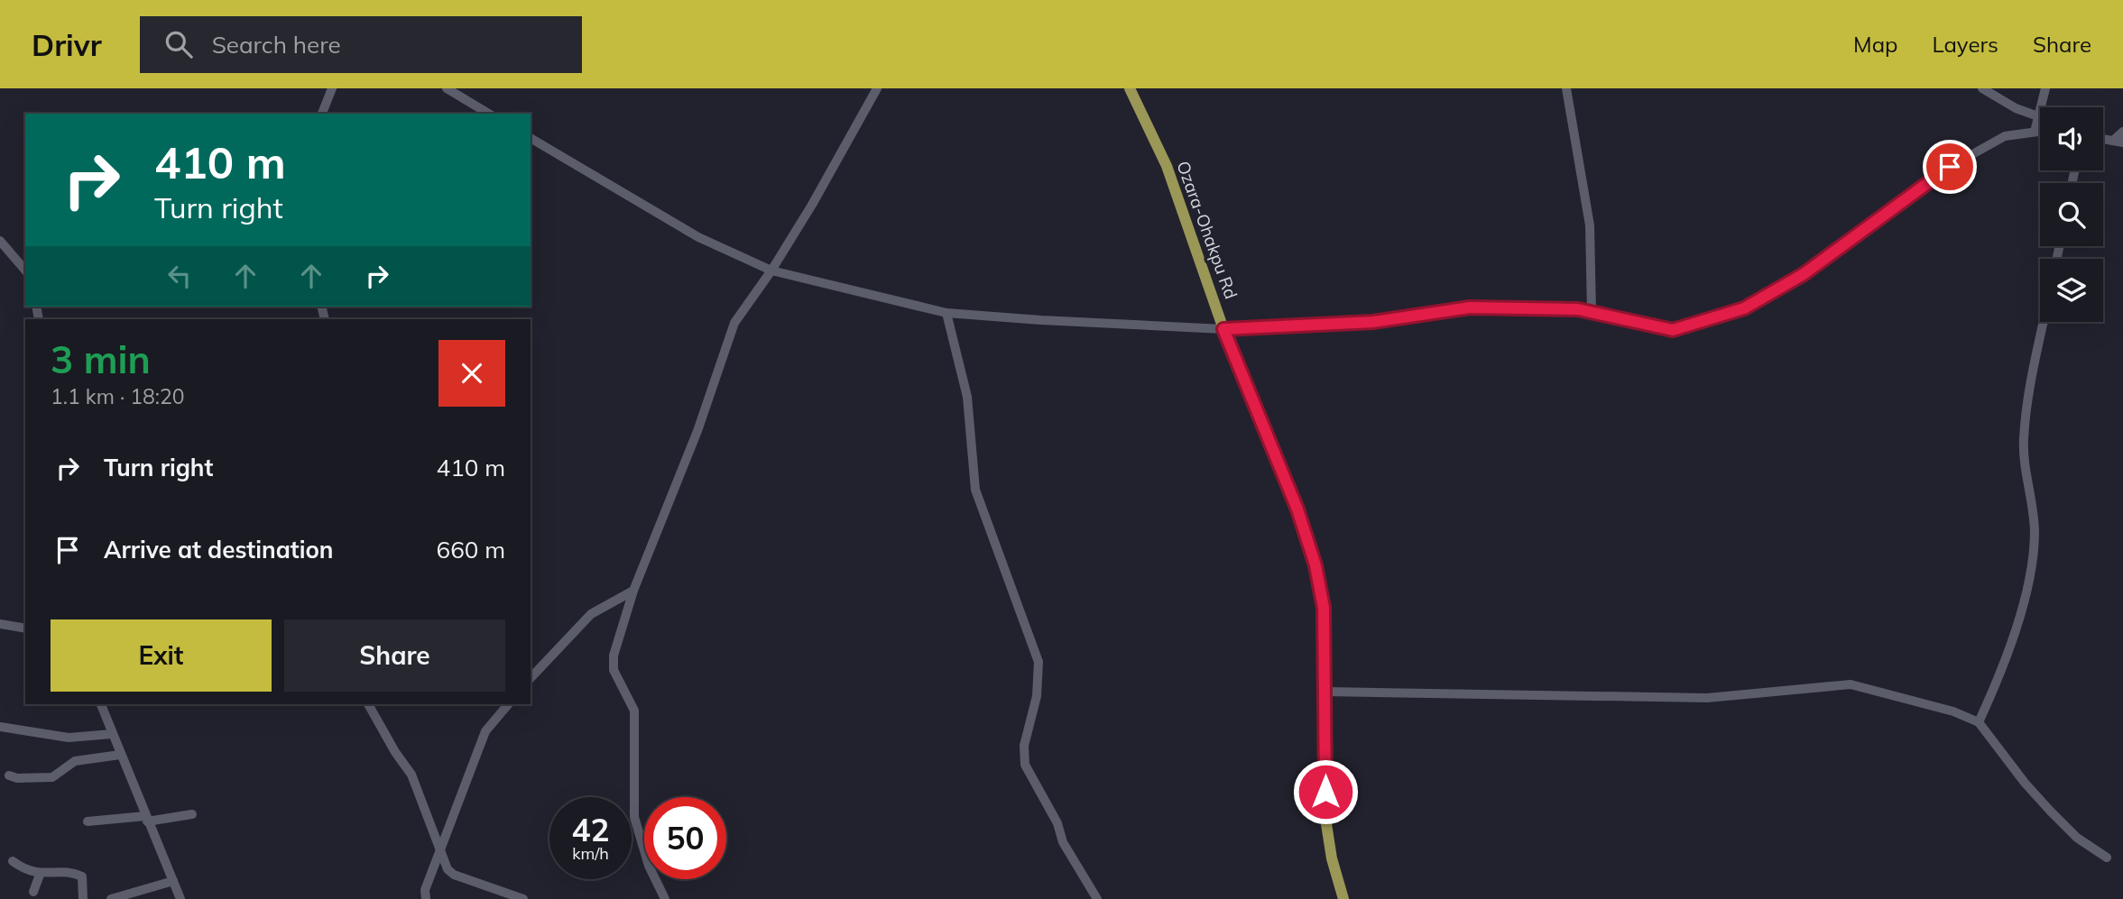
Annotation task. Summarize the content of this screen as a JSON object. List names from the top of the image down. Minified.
{"streets":{"main road":["Ozara-Ohakpu Rd"]},"page":{"header":"Drivr","search":"Search here","nav":["Map","Layers","Share"],"turn":["410 m","Turn right"],"heading":["3 min","1.1 km · 18:20"],"list":[{"name":"Turn right","value":"410 m"},{"name":"Arrive at destination","value":"660 m"}],"buttons":["Exit","Share"],"speed":"42 km/h","limit":"50"}}
